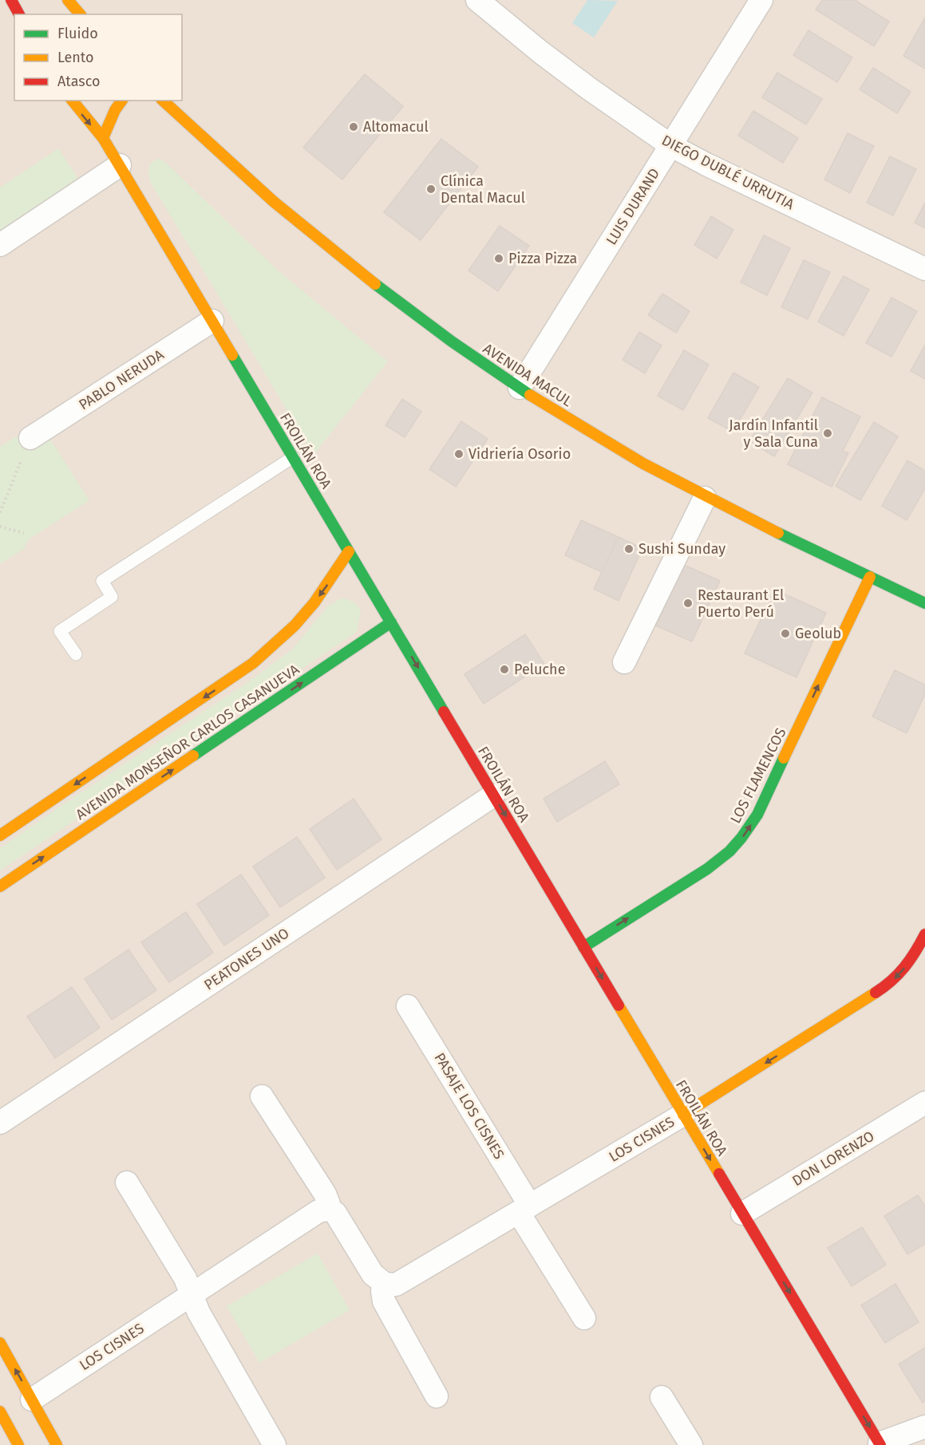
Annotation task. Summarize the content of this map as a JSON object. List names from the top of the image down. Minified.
{"streets":{"main road":["AVENIDA MACUL","FROILÁN ROA","AVENIDA MONSEÑOR CARLOS CASANUEVA","LOS FLAMENCOS","LOS CISNES"],"street":["DIEGO DUBLÉ URRUTIA","LUIS DURAND","PABLO NERUDA","PEATONES UNO","PASAJE LOS CISNES","DON LORENZO"]},"crossings":[["DIEGO DUBLÉ URRUTIA","LUIS DURAND"],["LUIS DURAND","AVENIDA MACUL"],["AVENIDA MACUL","LOS FLAMENCOS"],["PABLO NERUDA","FROILÁN ROA"],["FROILÁN ROA","AVENIDA MONSEÑOR CARLOS CASANUEVA"],["FROILÁN ROA","LOS FLAMENCOS"],["FROILÁN ROA","PEATONES UNO"],["FROILÁN ROA","LOS CISNES"],["FROILÁN ROA","DON LORENZO"],["PASAJE LOS CISNES","LOS CISNES"]],"one_way":["FROILÁN ROA","LOS FLAMENCOS"],"places":["Altomacul","Clínica Dental Macul","Pizza Pizza","Jardín Infantil y Sala Cuna","Vidriería Osorio","Sushi Sunday","Restaurant El Puerto Perú","Geolub","Peluche"],"legend":["Fluido","Lento","Atasco"]}
